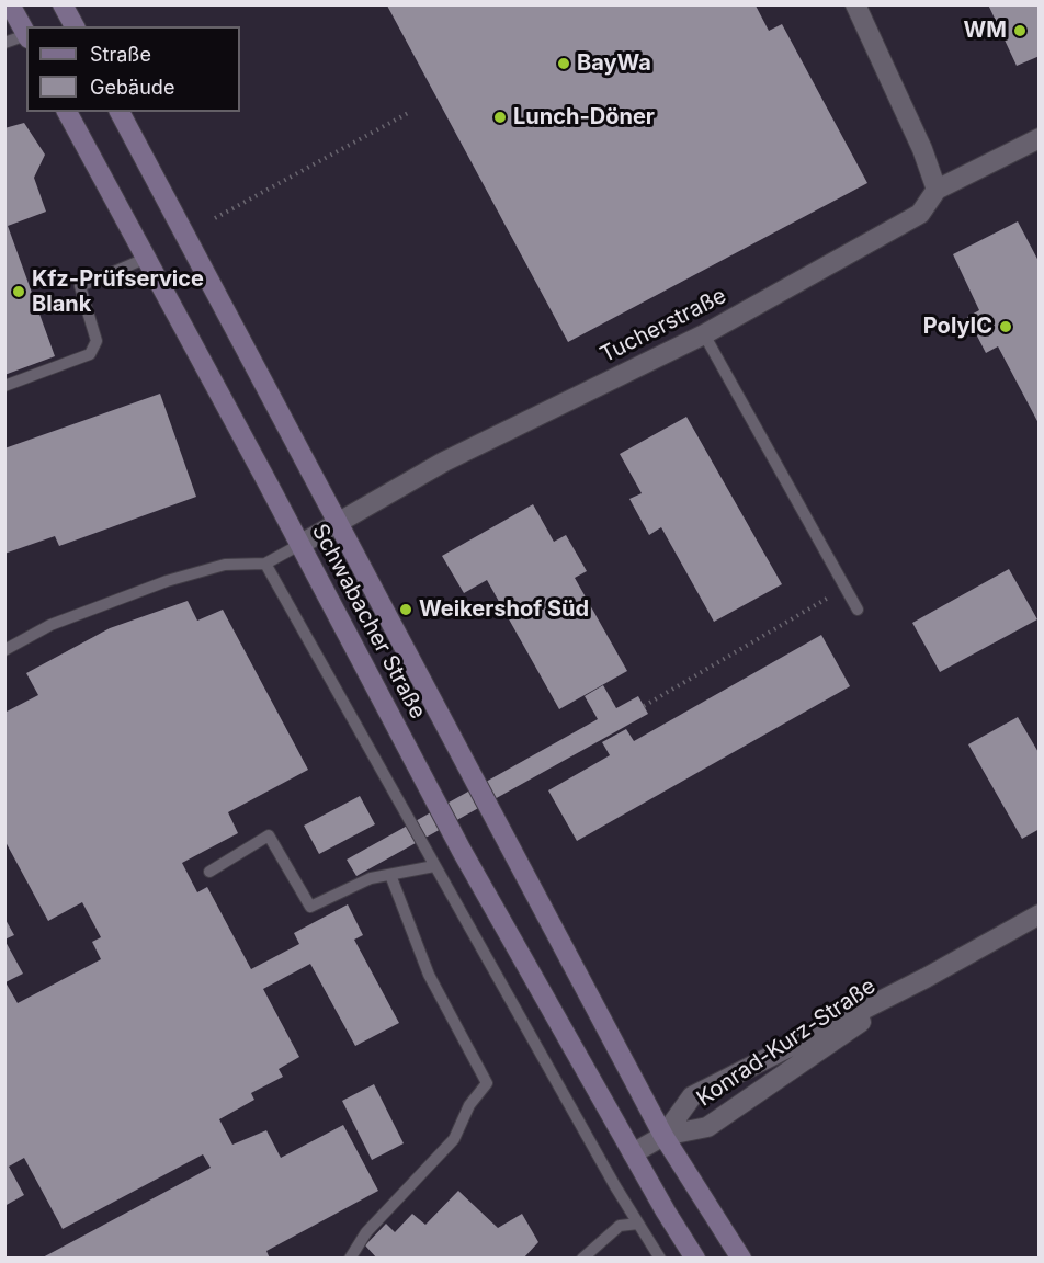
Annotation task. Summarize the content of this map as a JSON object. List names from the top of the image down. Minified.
{"streets":{"main road":["Schwabacher Straße"],"street":["Tucherstraße","Konrad-Kurz-Straße"]},"crossings":[["Tucherstraße","Schwabacher Straße"],["Schwabacher Straße","Konrad-Kurz-Straße"]],"places":["WM","BayWa","Lunch-Döner","Kfz-Prüfservice Blank","PolyIC","Weikershof Süd"],"legend":["Straße","Gebäude"]}
